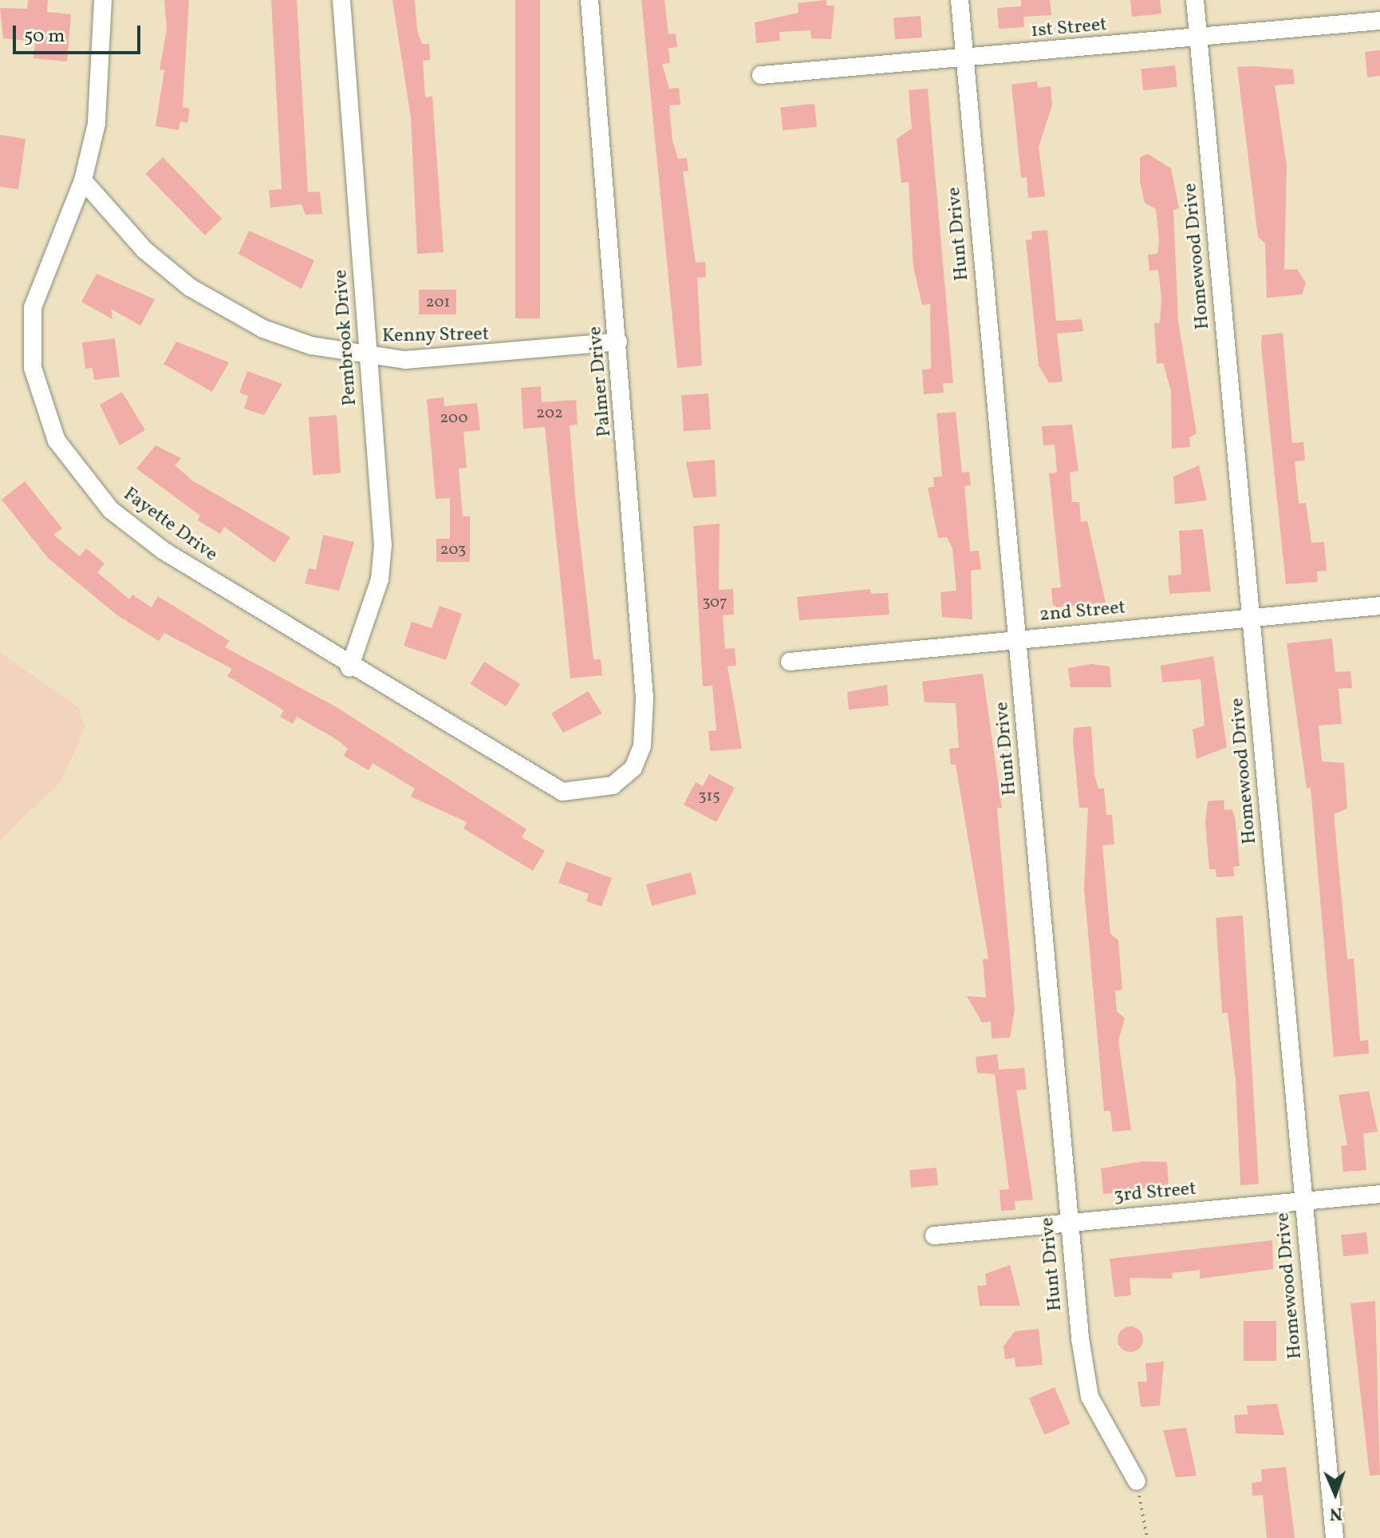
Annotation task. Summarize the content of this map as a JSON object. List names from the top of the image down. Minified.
{"streets":{"street":["1st Street","Hunt Drive","Homewood Drive","Kenny Street","Pembrook Drive","Palmer Drive","Fayette Drive","2nd Street","3rd Street"]},"crossings":[["1st Street","Hunt Drive"],["1st Street","Homewood Drive"],["Hunt Drive","2nd Street"],["Hunt Drive","3rd Street"],["Homewood Drive","2nd Street"],["Homewood Drive","3rd Street"],["Kenny Street","Pembrook Drive"],["Kenny Street","Palmer Drive"],["Kenny Street","Fayette Drive"],["Pembrook Drive","Fayette Drive"],["Palmer Drive","Fayette Drive"]],"house_numbers":["201","202","200","203","307","315"],"scale_bar":"50 m","north":"bottom"}
